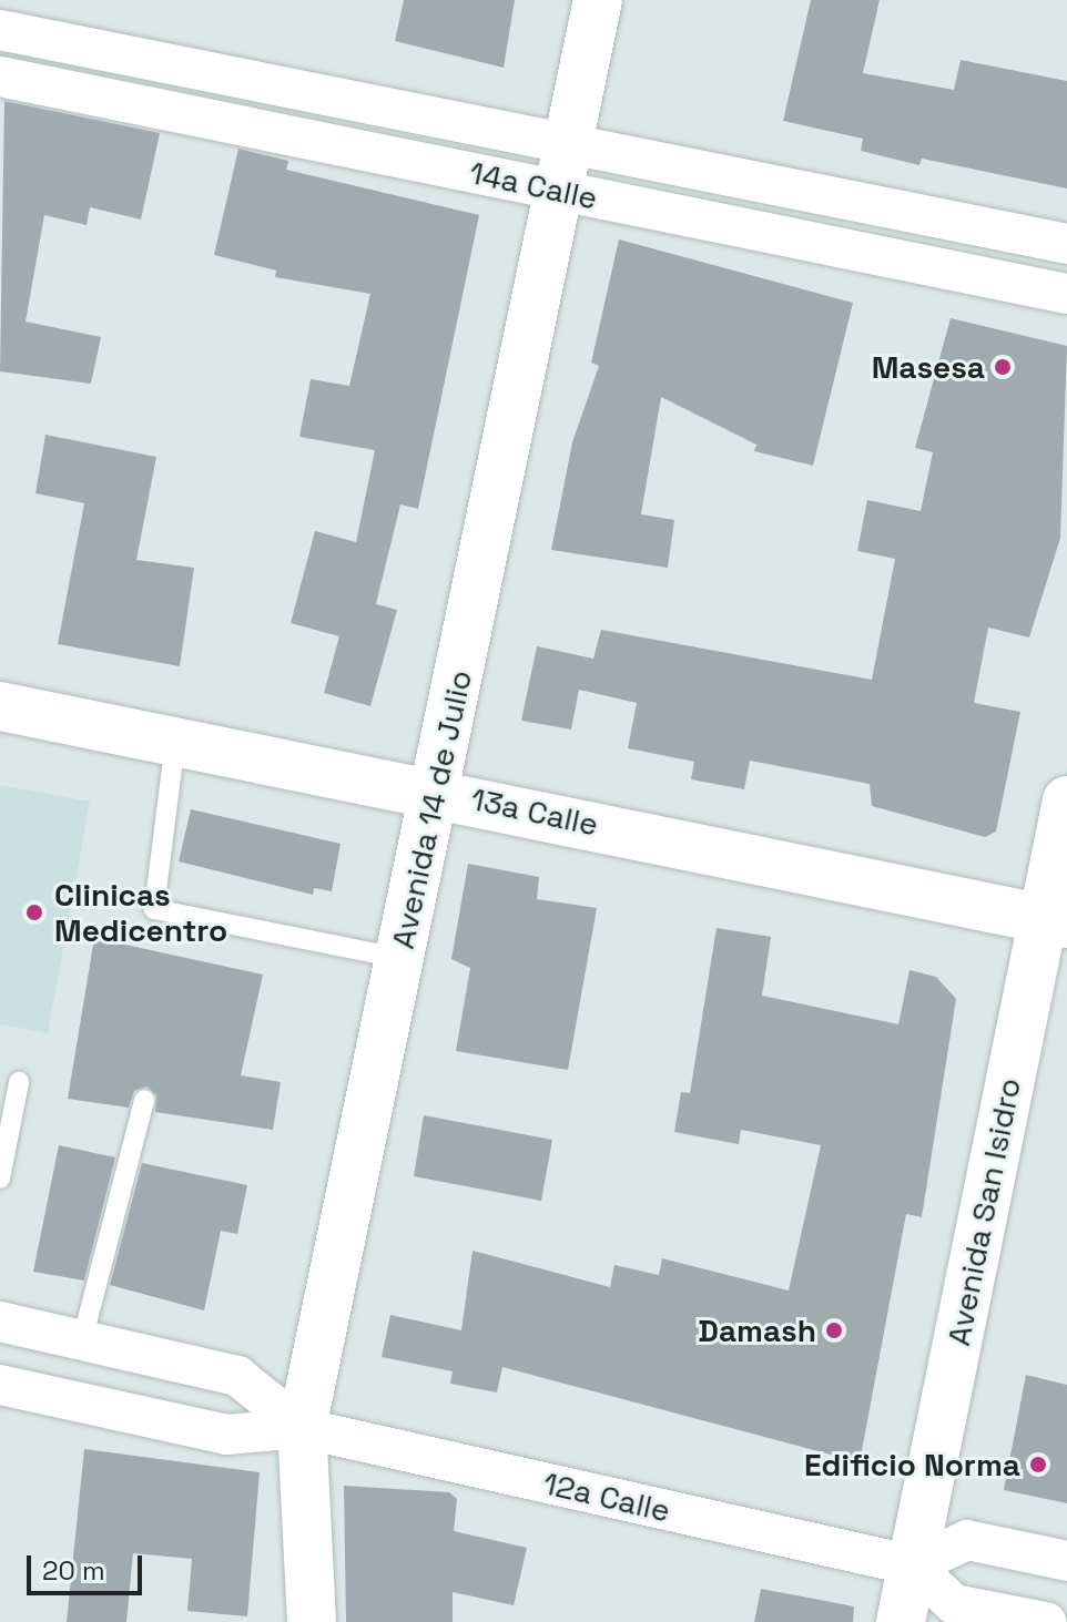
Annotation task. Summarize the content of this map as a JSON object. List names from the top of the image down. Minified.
{"streets":{"street":["14a Calle","Avenida 14 de Julio","13a Calle","Avenida San Isidro","12a Calle"]},"crossings":[["14a Calle","Avenida 14 de Julio"],["Avenida 14 de Julio","13a Calle"],["Avenida 14 de Julio","12a Calle"],["13a Calle","Avenida San Isidro"],["Avenida San Isidro","12a Calle"]],"places":["Masesa","Clinicas Medicentro","Damash","Edificio Norma"],"scale_bar":"20 m"}
